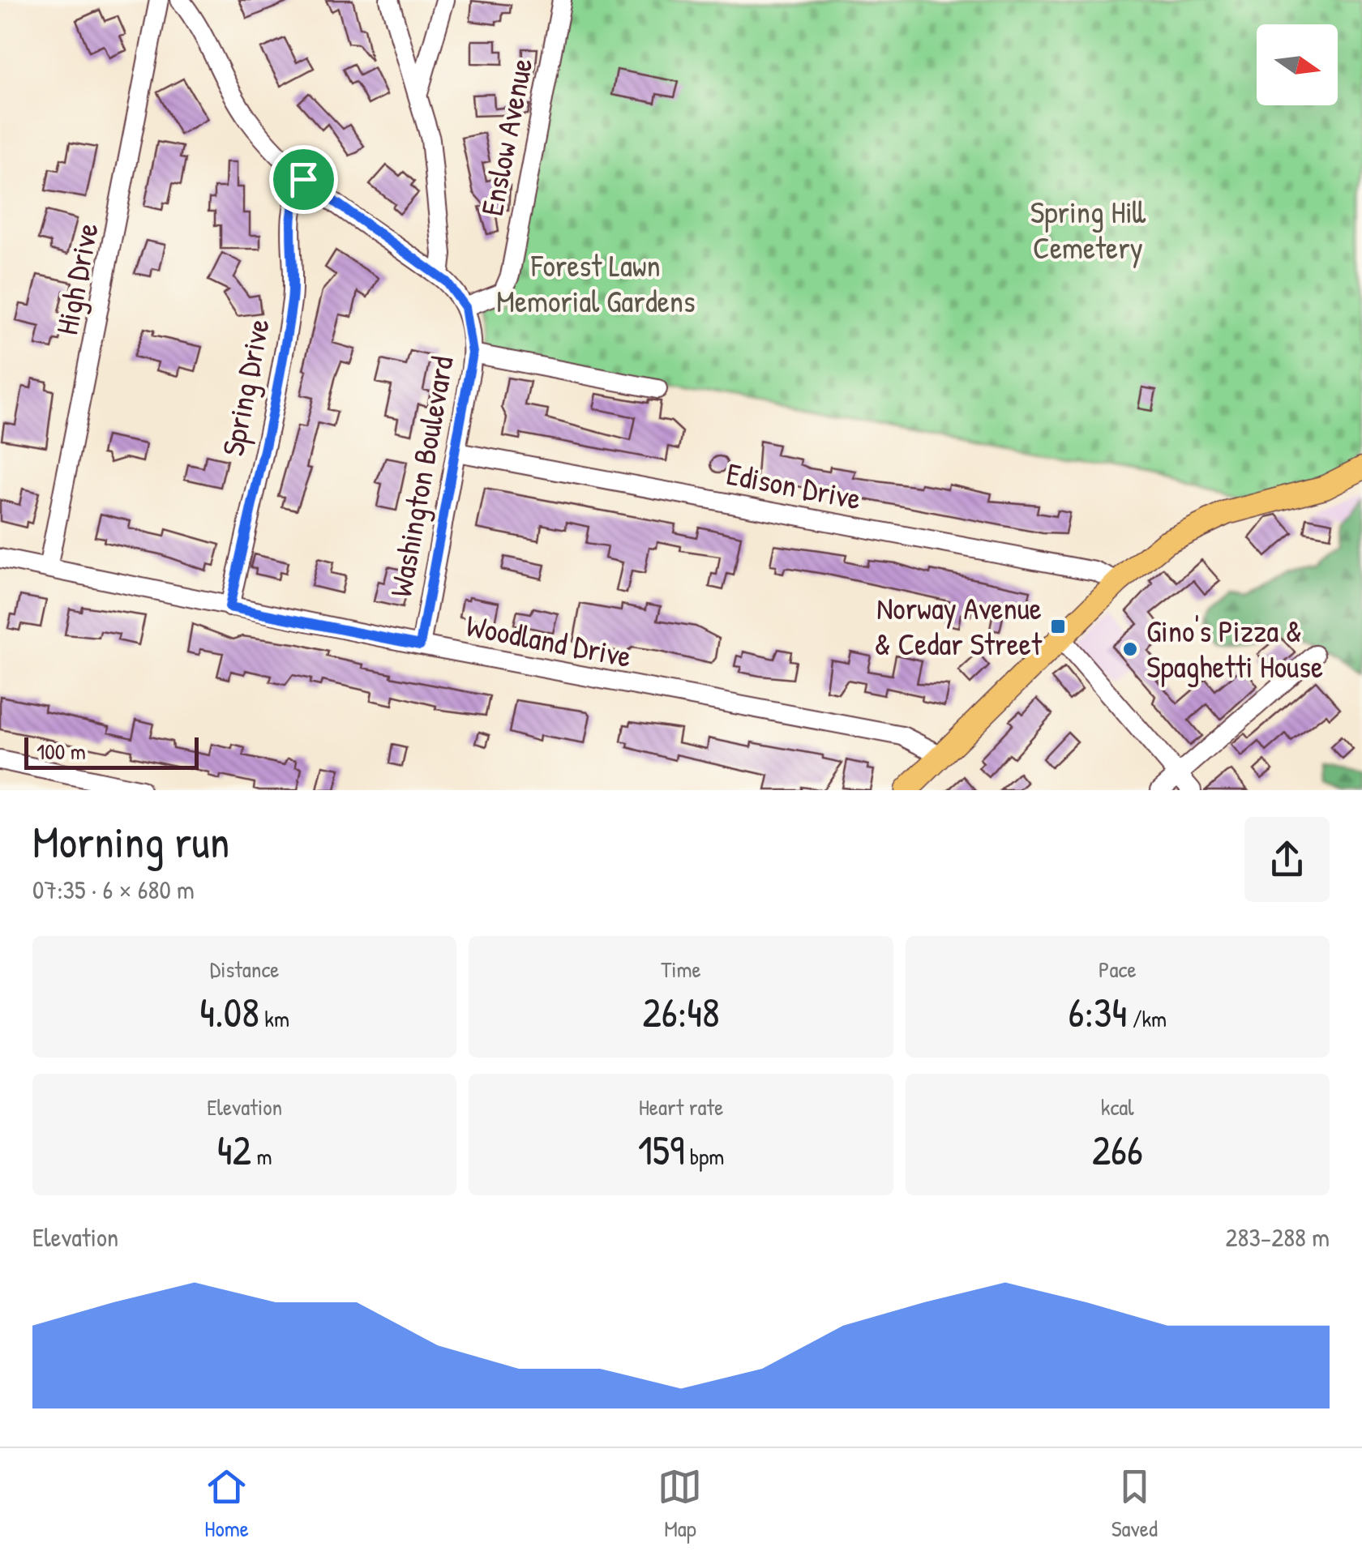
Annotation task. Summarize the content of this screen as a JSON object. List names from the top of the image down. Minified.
{"streets":{"street":["Enslow Avenue","High Drive","Spring Drive","Washington Boulevard","Edison Drive","Woodland Drive"]},"crossings":[["Enslow Avenue","Washington Boulevard"],["High Drive","Woodland Drive"],["Spring Drive","Woodland Drive"],["Washington Boulevard","Edison Drive"],["Washington Boulevard","Woodland Drive"]],"parks":["Spring Hill Cemetery","Forest Lawn Memorial Gardens"],"places":{"transit":["Norway Avenue & Cedar Street"],"other":["Gino's Pizza & Spaghetti House"]},"scale_bar":"100 m","north":"right","page":{"scale":"100 m","heading":["Morning run","07:35 · 6 × 680 m"],"stats":[["Distance","4.08 km"],["Time","26:48"],["Pace","6:34 /km"],["Elevation","42 m"],["Heart rate","159 bpm"],["kcal","266"]],"chart":["Elevation","283–288 m"],"tabs":["Home","Map","Saved"]}}
